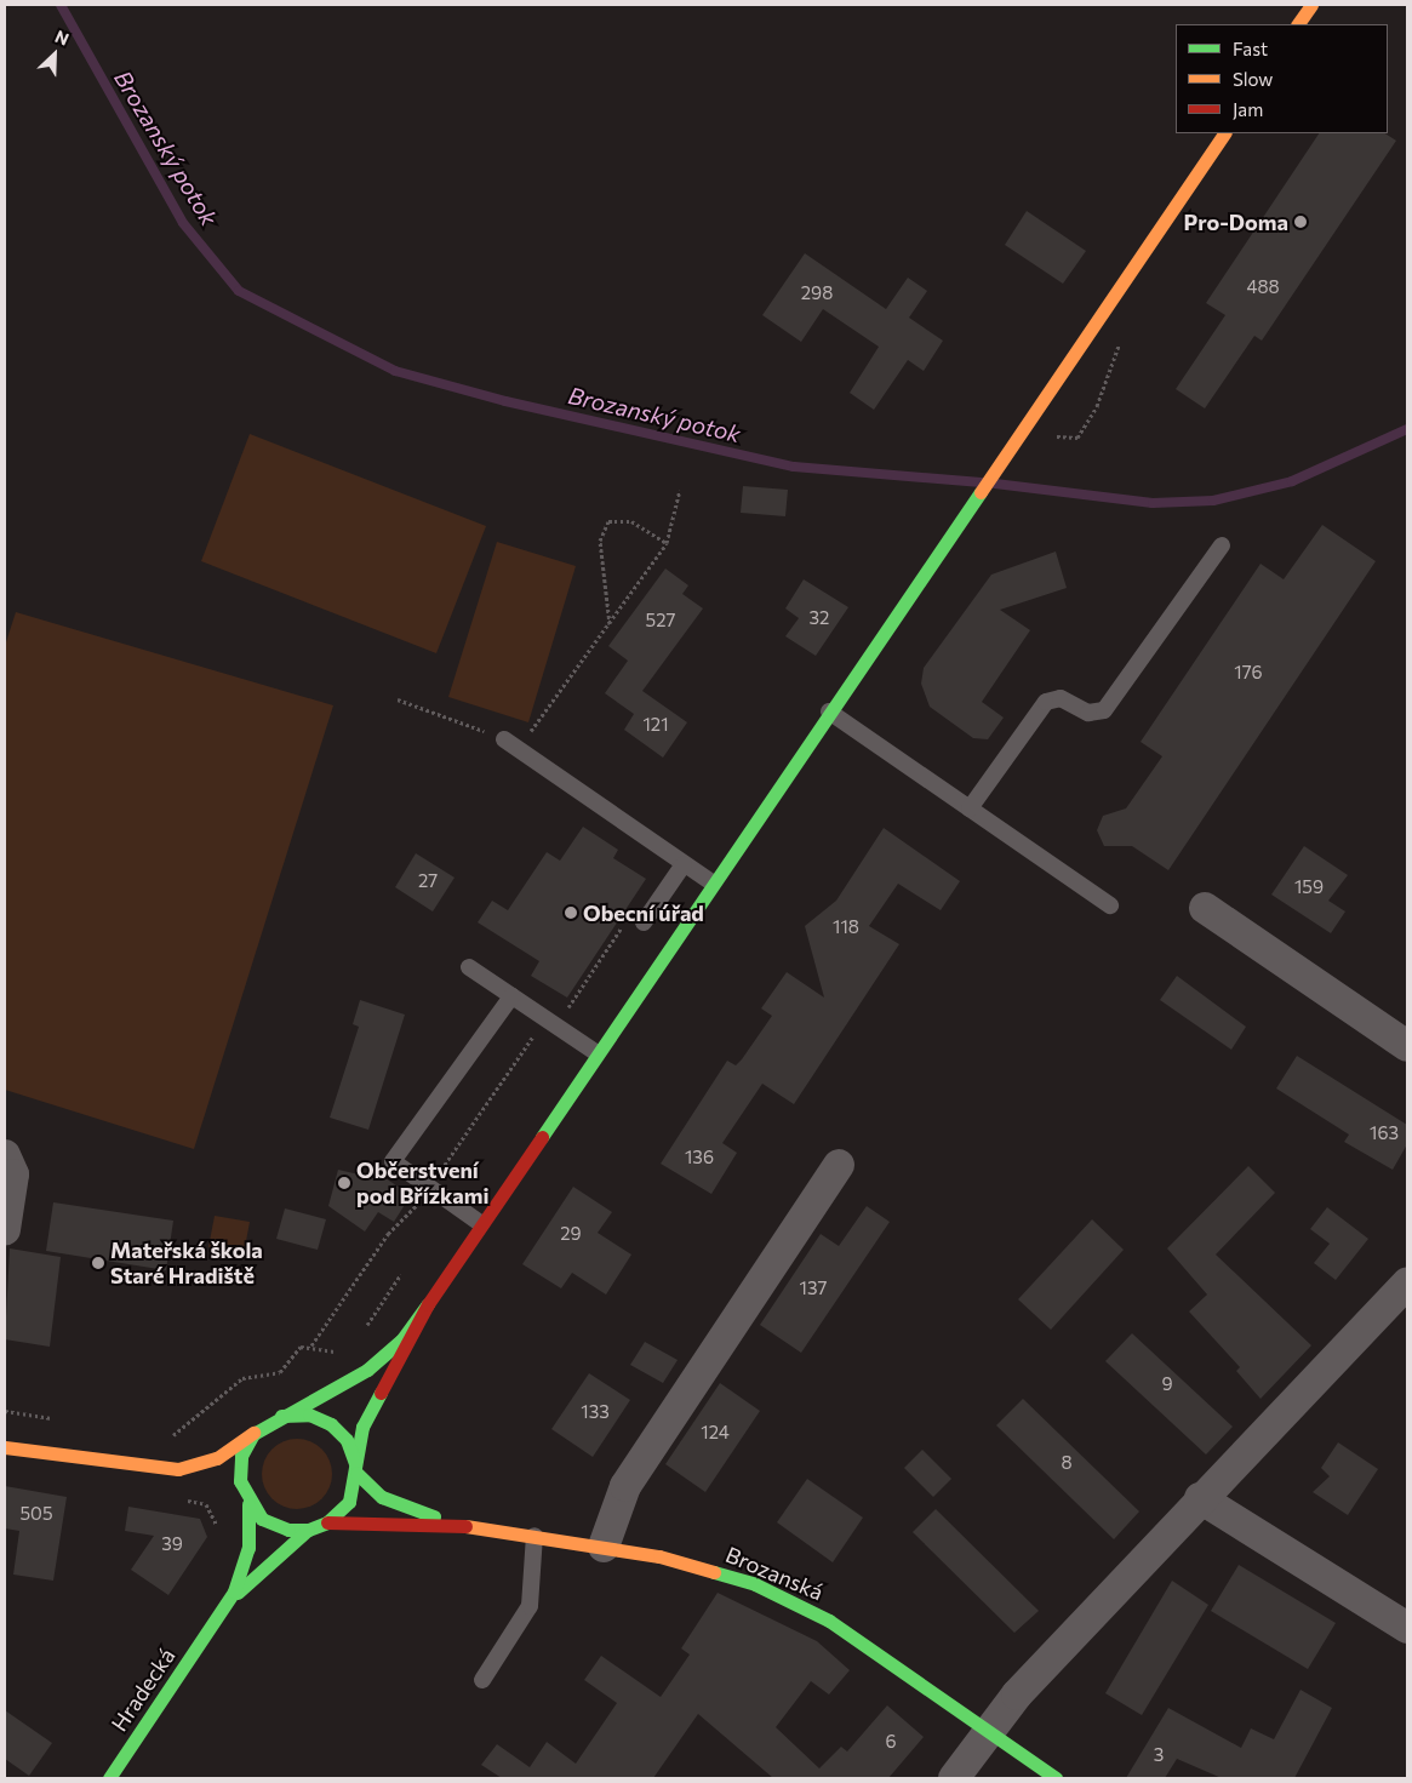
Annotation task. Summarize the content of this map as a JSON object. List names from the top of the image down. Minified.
{"streets":{"main road":["Brozanská","Hradecká"]},"crossings":[["Brozanská","Hradecká"]],"water":["Brozanský potok"],"places":["Pro-Doma","Obecní úřad","Občerstvení pod Břízkami","Mateřská škola Staré Hradiště"],"house_numbers":["488","298","32","527","176","121","27","159","118","163","136","29","137","9","133","124","8","505","39","6","3"],"legend":["Fast","Slow","Jam"],"north":"top right"}
